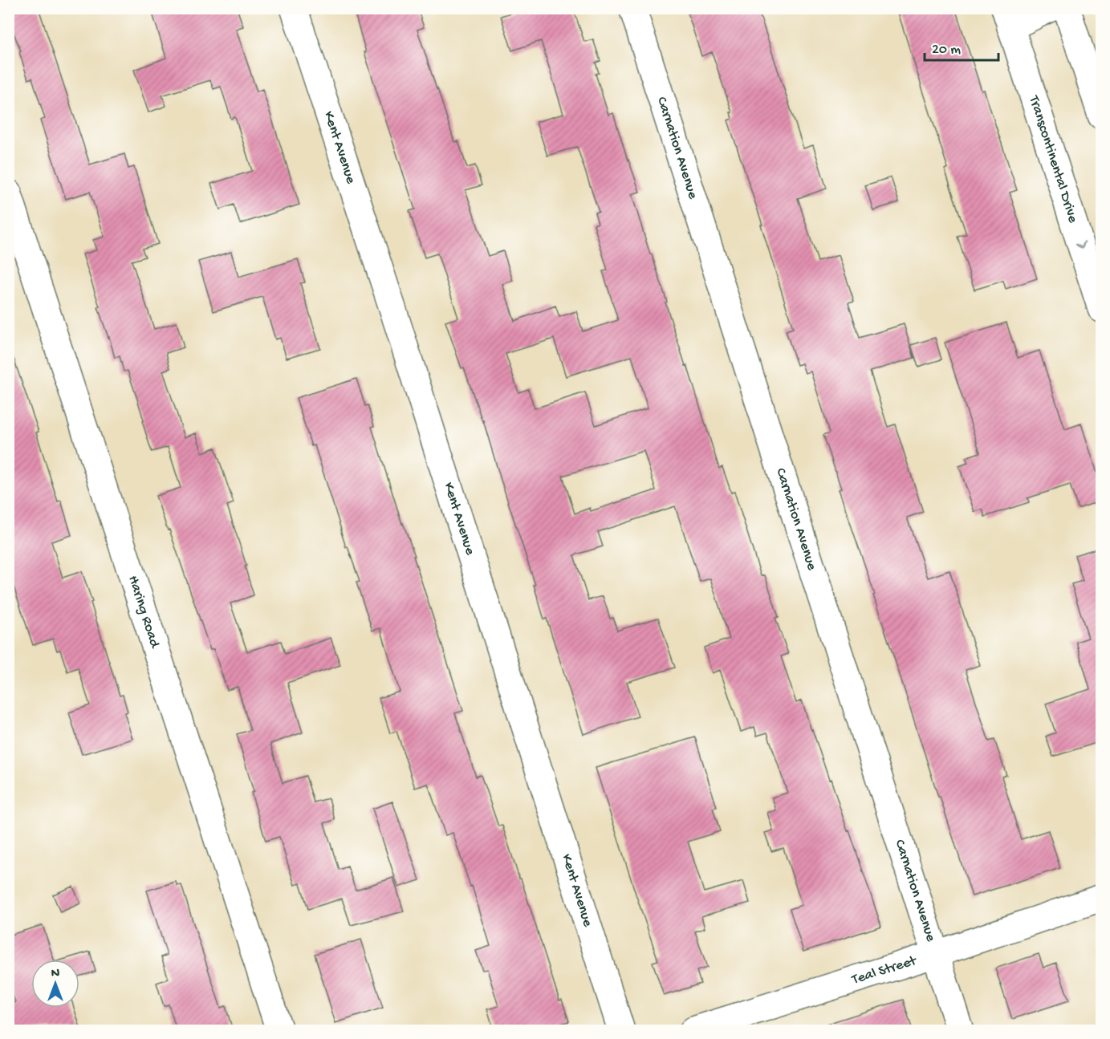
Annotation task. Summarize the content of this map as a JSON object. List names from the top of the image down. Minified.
{"streets":{"street":["Kent Avenue","Carnation Avenue","Transcontinental Drive","Haring Road","Teal Street"]},"crossings":[["Carnation Avenue","Teal Street"]],"scale_bar":"20 m","north":"top"}
